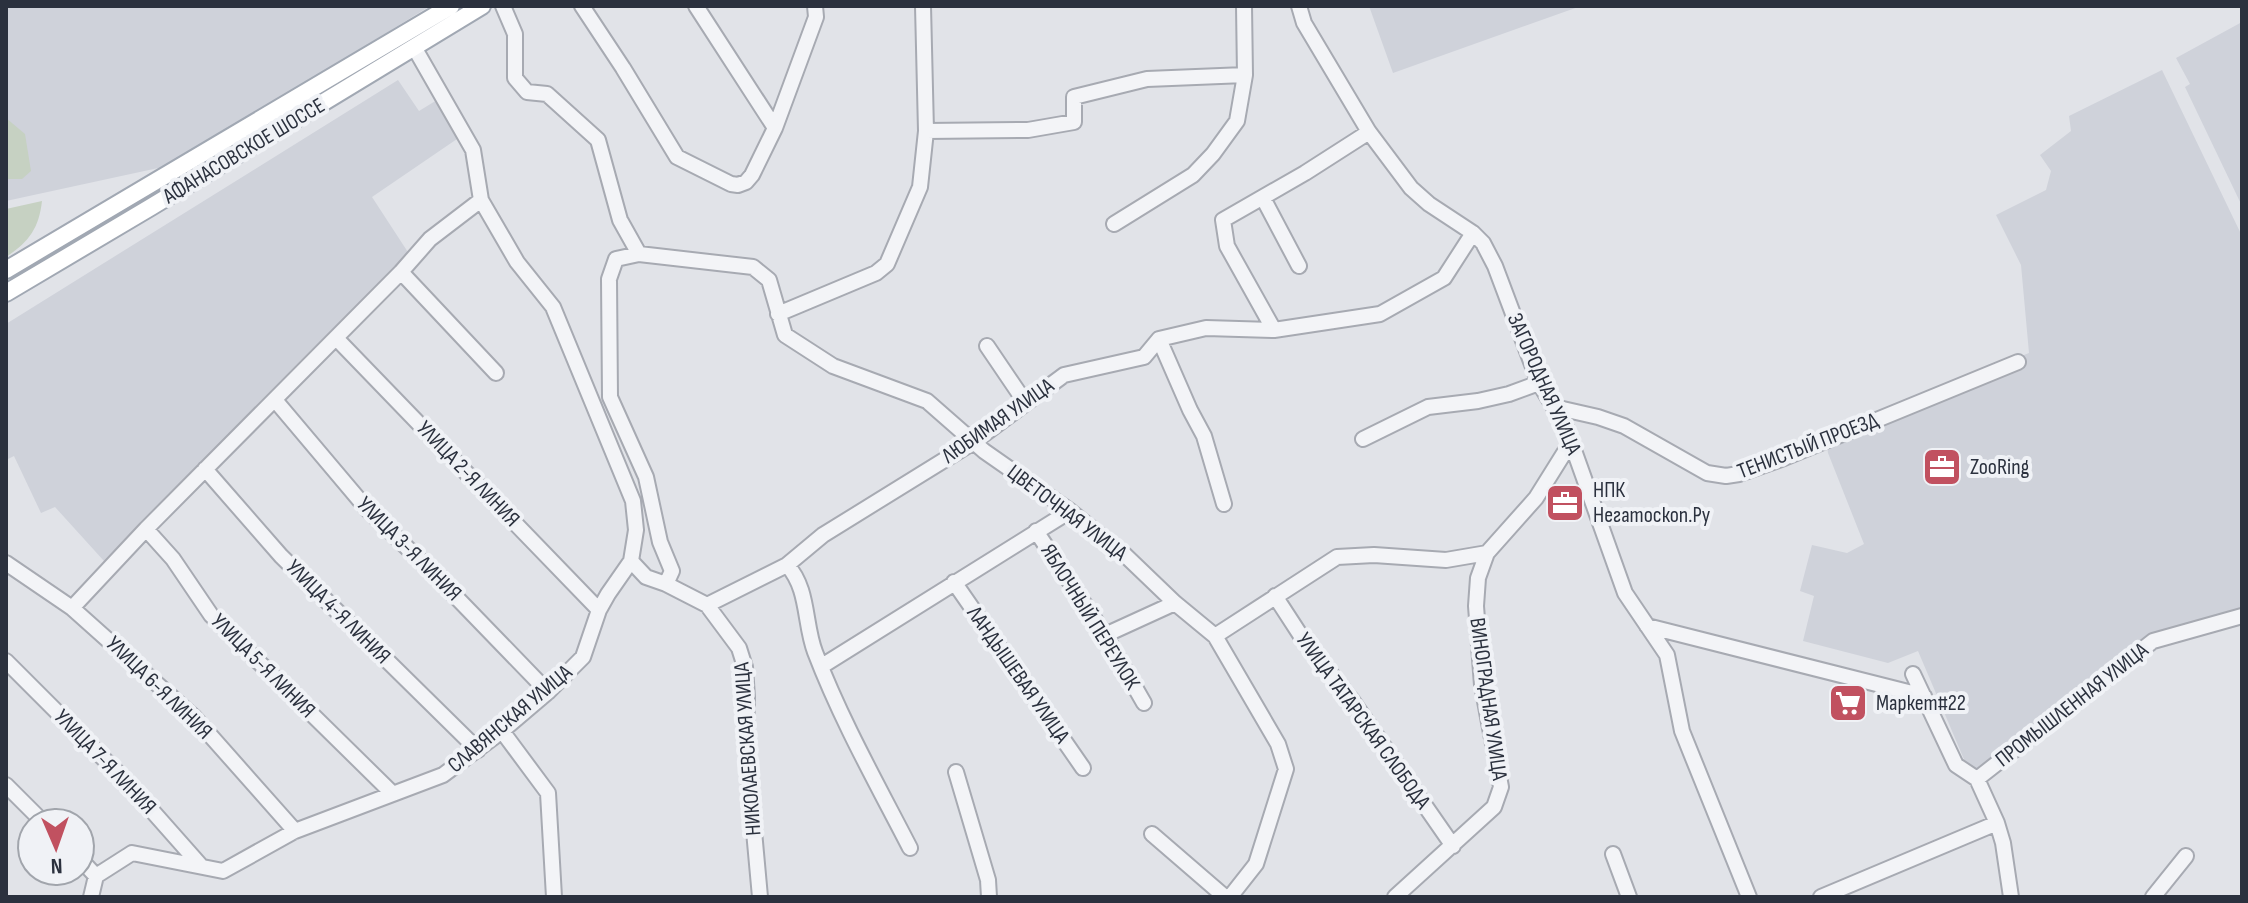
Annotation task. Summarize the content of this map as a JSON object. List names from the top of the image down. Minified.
{"streets":{"main road":["АФАНАСОВСКОЕ ШОССЕ"],"street":["ЗАГОРОДНАЯ УЛИЦА","ЛЮБИМАЯ УЛИЦА","ТЕНИСТЫЙ ПРОЕЗД","УЛИЦА 2-Я ЛИНИЯ","ЦВЕТОЧНАЯ УЛИЦА","УЛИЦА 3-Я ЛИНИЯ","УЛИЦА 4-Я ЛИНИЯ","ЯБЛОЧНЫЙ ПЕРЕУЛОК","УЛИЦА 5-Я ЛИНИЯ","ЛАНДЫШЕВАЯ УЛИЦА","УЛИЦА 6-Я ЛИНИЯ","ВИНОГРАДНАЯ УЛИЦА","ПРОМЫШЛЕННАЯ УЛИЦА","СЛАВЯНСКАЯ УЛИЦА","УЛИЦА ТАТАРСКАЯ СЛОБОДА","НИКОЛАЕВСКАЯ УЛИЦА","УЛИЦА 7-Я ЛИНИЯ"]},"crossings":[["АФАНАСОВСКОЕ ШОССЕ","СЛАВЯНСКАЯ УЛИЦА"],["ЗАГОРОДНАЯ УЛИЦА","ЛЮБИМАЯ УЛИЦА"],["ЗАГОРОДНАЯ УЛИЦА","ТЕНИСТЫЙ ПРОЕЗД"],["ЛЮБИМАЯ УЛИЦА","ЦВЕТОЧНАЯ УЛИЦА"],["ЛЮБИМАЯ УЛИЦА","НИКОЛАЕВСКАЯ УЛИЦА"],["УЛИЦА 2-Я ЛИНИЯ","СЛАВЯНСКАЯ УЛИЦА"],["УЛИЦА 3-Я ЛИНИЯ","СЛАВЯНСКАЯ УЛИЦА"],["УЛИЦА 4-Я ЛИНИЯ","СЛАВЯНСКАЯ УЛИЦА"],["УЛИЦА 5-Я ЛИНИЯ","СЛАВЯНСКАЯ УЛИЦА"],["УЛИЦА 6-Я ЛИНИЯ","СЛАВЯНСКАЯ УЛИЦА"],["ВИНОГРАДНАЯ УЛИЦА","УЛИЦА ТАТАРСКАЯ СЛОБОДА"],["СЛАВЯНСКАЯ УЛИЦА","НИКОЛАЕВСКАЯ УЛИЦА"],["СЛАВЯНСКАЯ УЛИЦА","УЛИЦА 7-Я ЛИНИЯ"]],"places":{"office":["ZooRing","НПК Негатоскоп.Ру"],"supermarket":["Маркет#22"]},"north":"bottom"}
